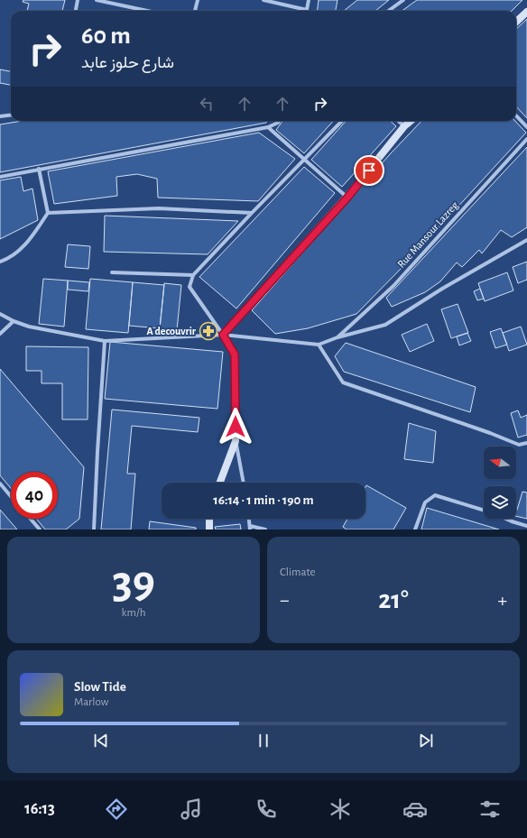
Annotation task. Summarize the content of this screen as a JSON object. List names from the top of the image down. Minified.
{"streets":{"street":["Rue Mansour Lazreg"]},"places":{"pharmacy":["A decouvrir"]},"north":"left","page":{"turn":["60 m","شارع حلوز عابد"],"limit":"40","trip":"16:14 · 1 min · 190 m","tile":[["39","km/h"],"Climate"],"heat":["−","21°","+"],"song":["Slow Tide","Marlow"],"tabs":"16:13"}}
